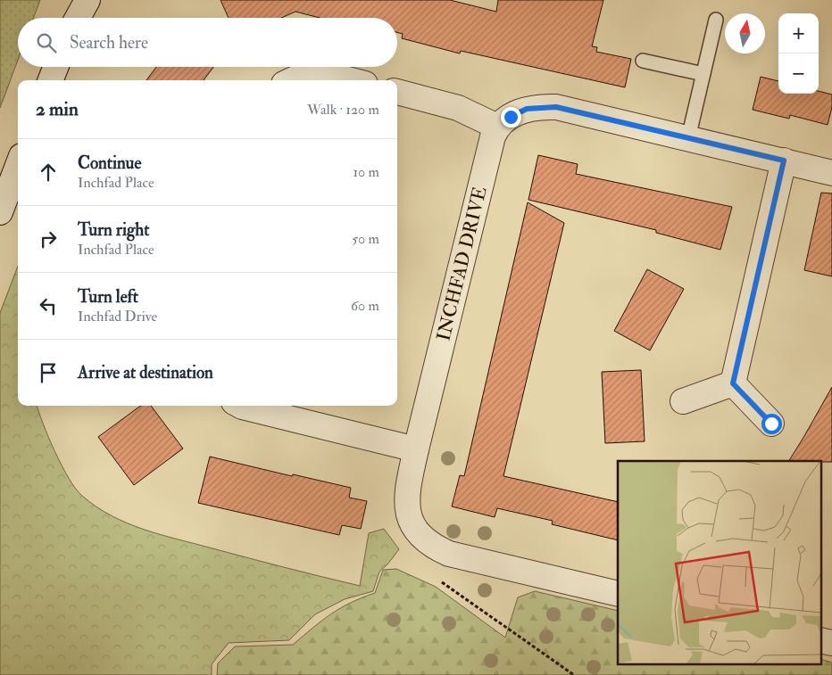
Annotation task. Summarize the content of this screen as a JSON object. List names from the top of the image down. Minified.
{"streets":{"street":["INCHFAD DRIVE"]},"north":"top","page":{"map_buttons":["+","−"],"search":"Search here","heading":["2 min","Walk · 120 m"],"list":[["Continue","Inchfad Place","10 m"],["Turn right","Inchfad Place","50 m"],["Turn left","Inchfad Drive","60 m"],"Arrive at destination"]}}
